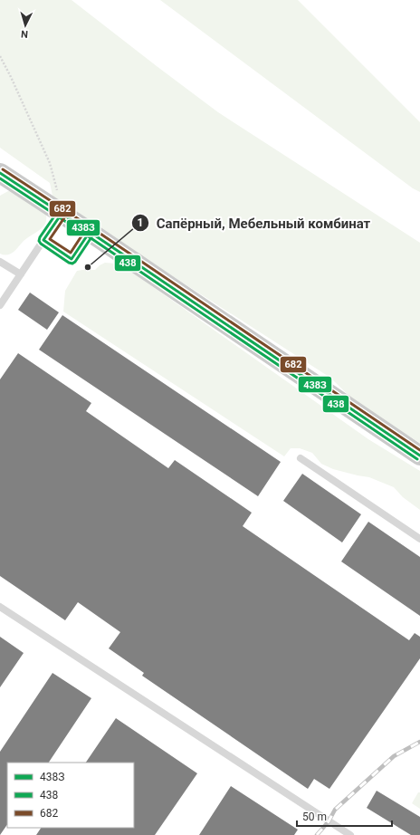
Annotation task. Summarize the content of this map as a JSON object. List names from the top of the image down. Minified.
{"places":["Сапёрный, Мебельный комбинат"],"lines":["transit line 682","transit line 438З","transit line 438"],"legend":["438З","438","682"],"scale_bar":"50 m","north":"bottom"}
